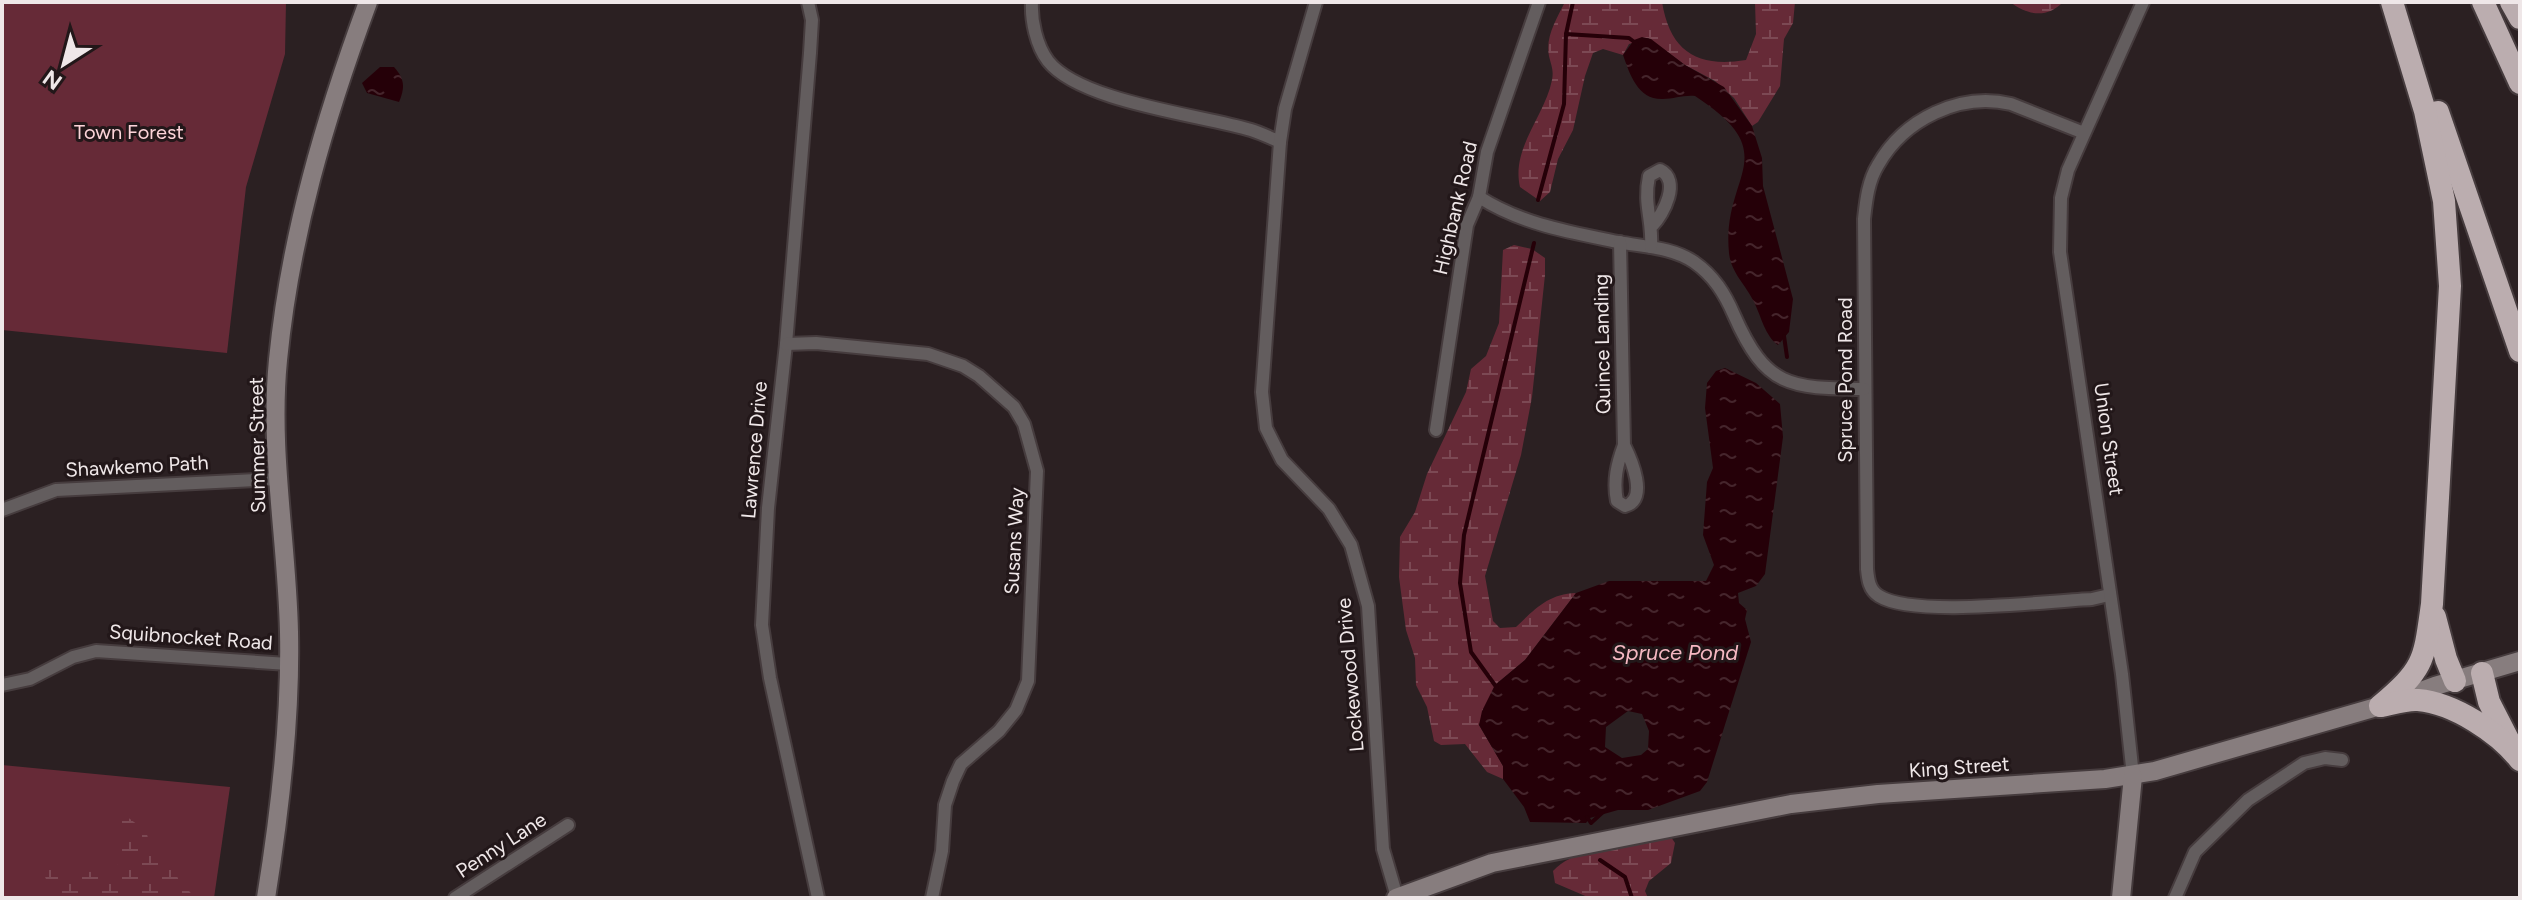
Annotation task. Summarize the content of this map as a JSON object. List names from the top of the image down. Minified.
{"streets":{"main road":["Union Street","Summer Street","King Street"],"street":["Highbank Road","Quince Landing","Spruce Pond Road","Lawrence Drive","Shawkemo Path","Susans Way","Squibnocket Road","Lockewood Drive","Penny Lane"]},"crossings":[["Spruce Pond Road","Union Street"],["Union Street","King Street"],["Summer Street","Shawkemo Path"],["Summer Street","Squibnocket Road"],["Lawrence Drive","Susans Way"],["Lockewood Drive","King Street"]],"water":["Spruce Pond"],"parks":["Town Forest"],"north":"bottom left"}
